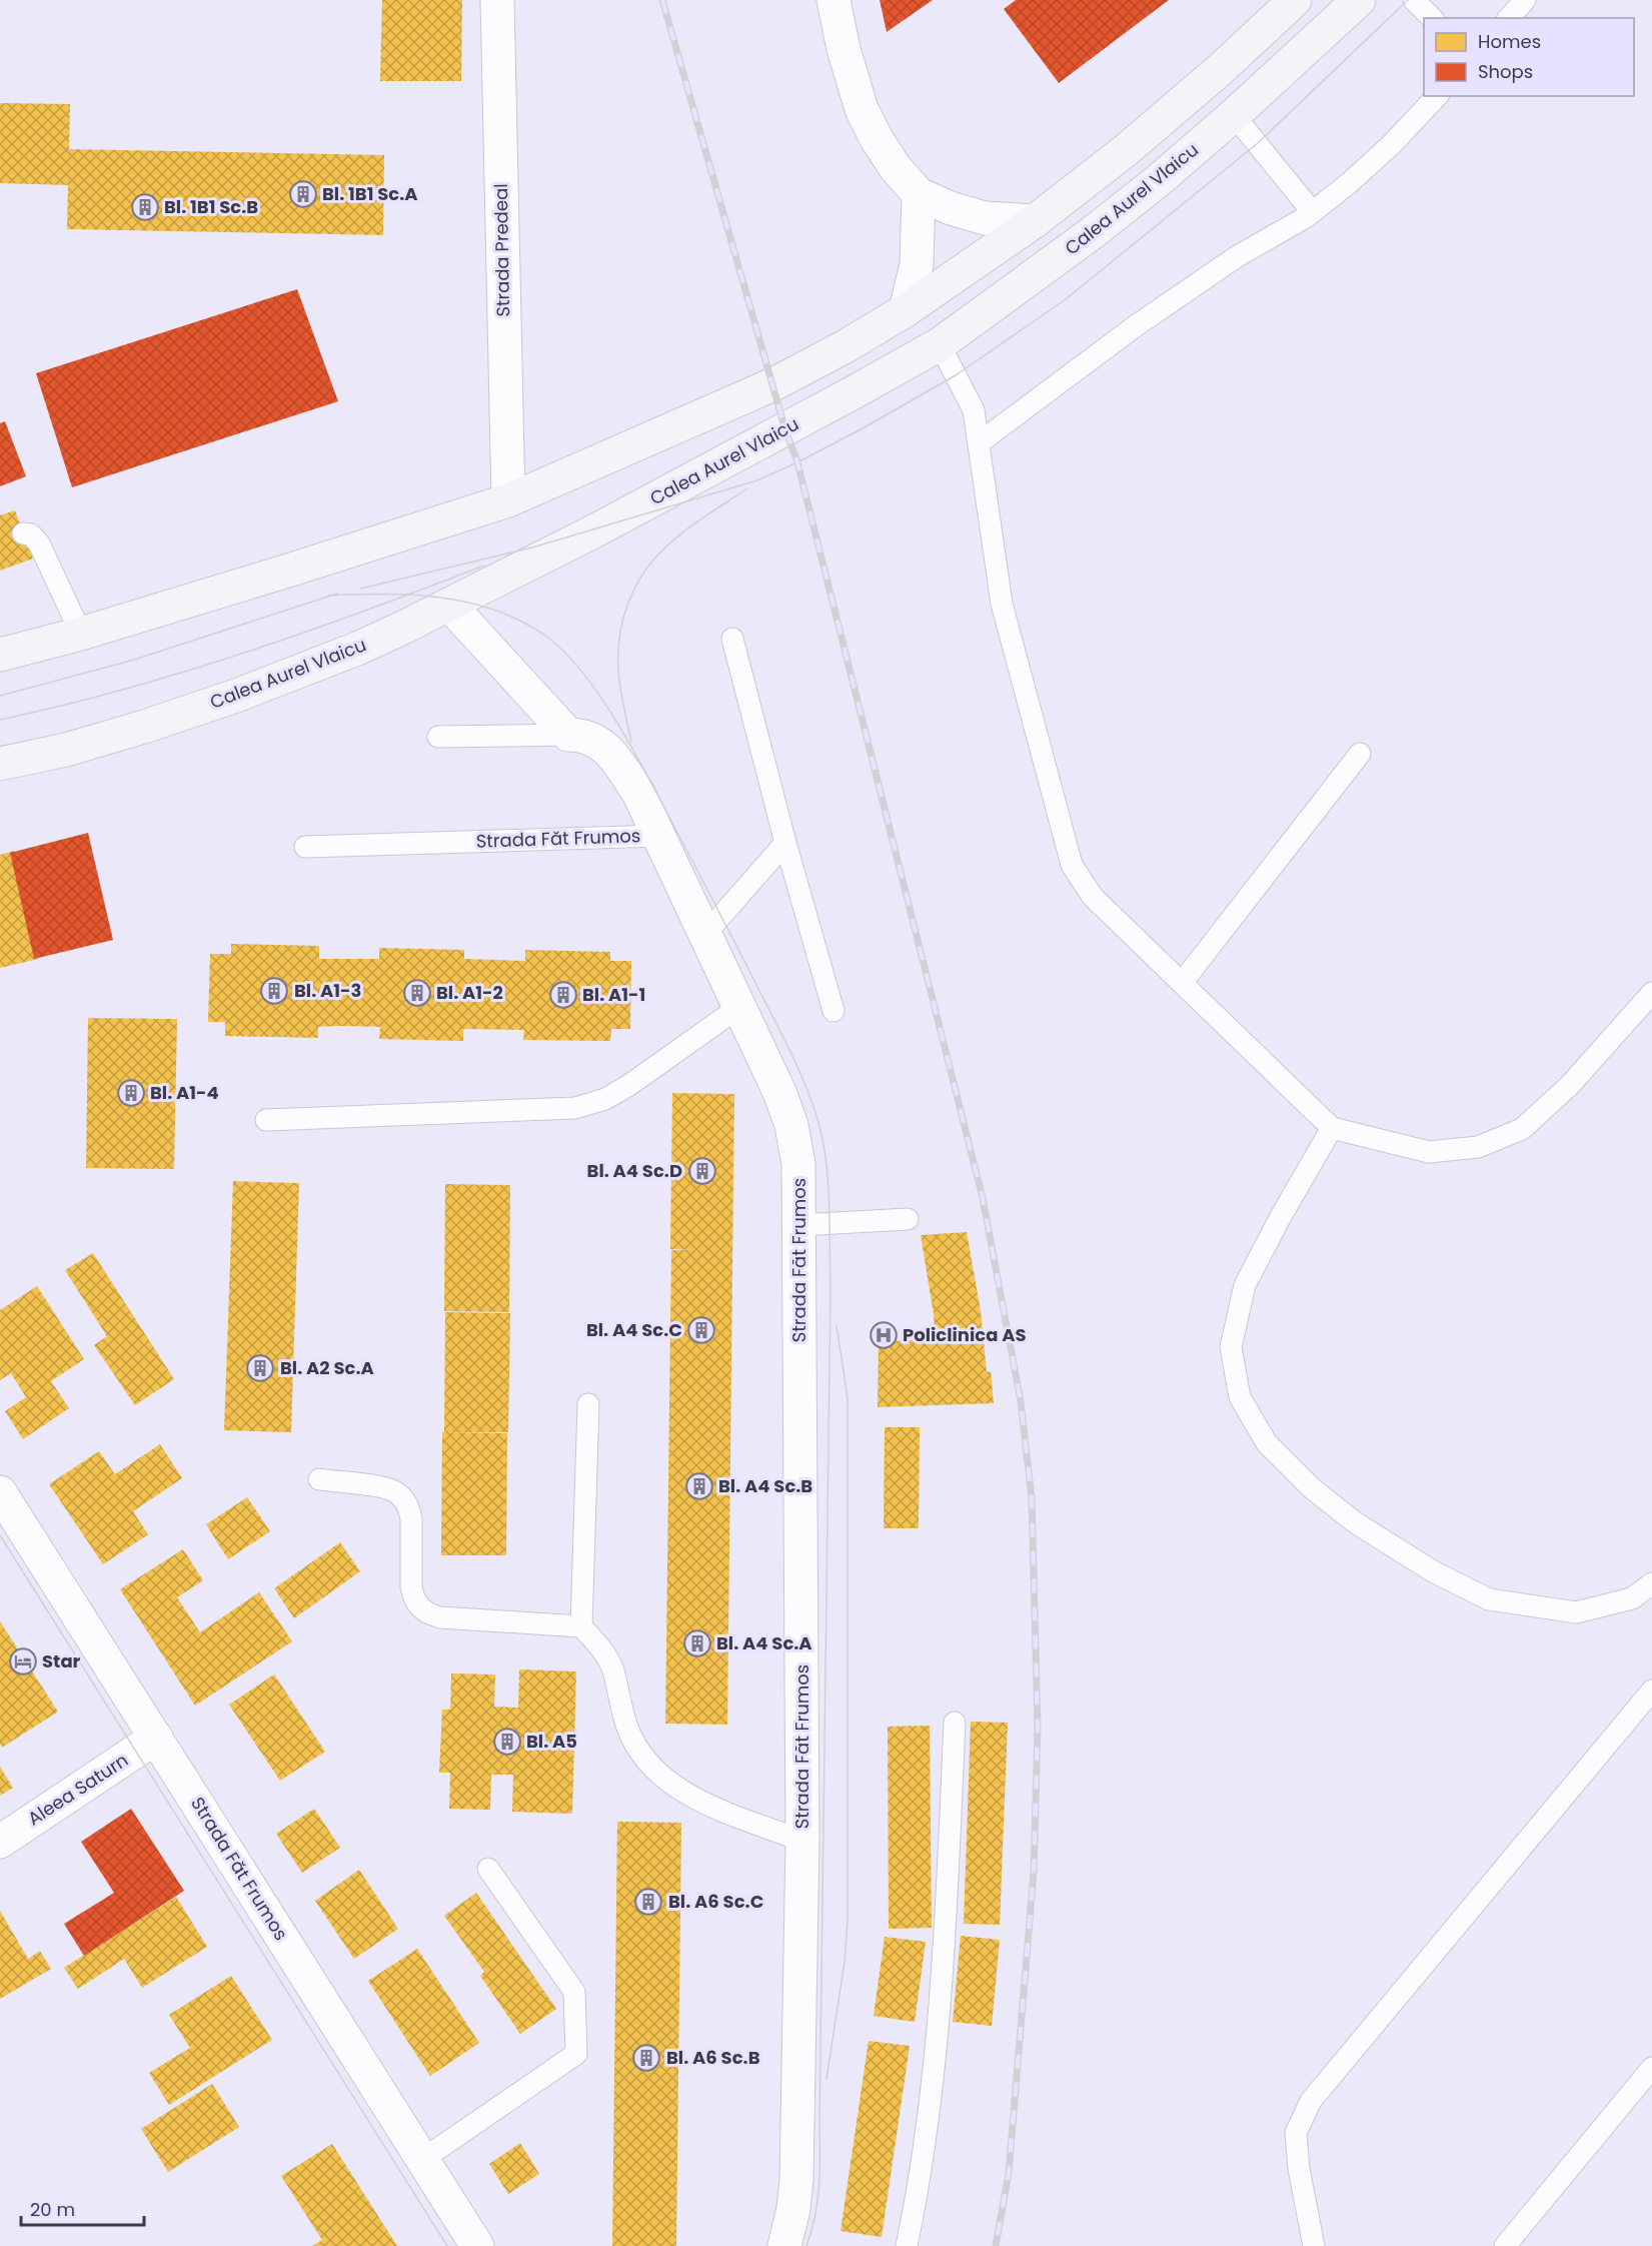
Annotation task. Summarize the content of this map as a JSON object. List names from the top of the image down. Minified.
{"streets":{"main road":["Calea Aurel Vlaicu"],"street":["Strada Predeal","Strada Făt Frumos","Aleea Saturn"]},"crossings":[["Strada Făt Frumos","Aleea Saturn"]],"places":{"building":["Bl. 1B1 Sc.A","Bl. 1B1 Sc.B","Bl. A1-3","Bl. A1-2","Bl. A1-1","Bl. A1-4","Bl. A4 Sc.D","Bl. A4 Sc.C","Bl. A2 Sc.A","Bl. A4 Sc.B","Bl. A4 Sc.A","Bl. A5","Bl. A6 Sc.C","Bl. A6 Sc.B"],"hospital":["Policlinica AS"],"hotel":["Star"]},"legend":["Homes","Shops"],"scale_bar":"20 m"}
